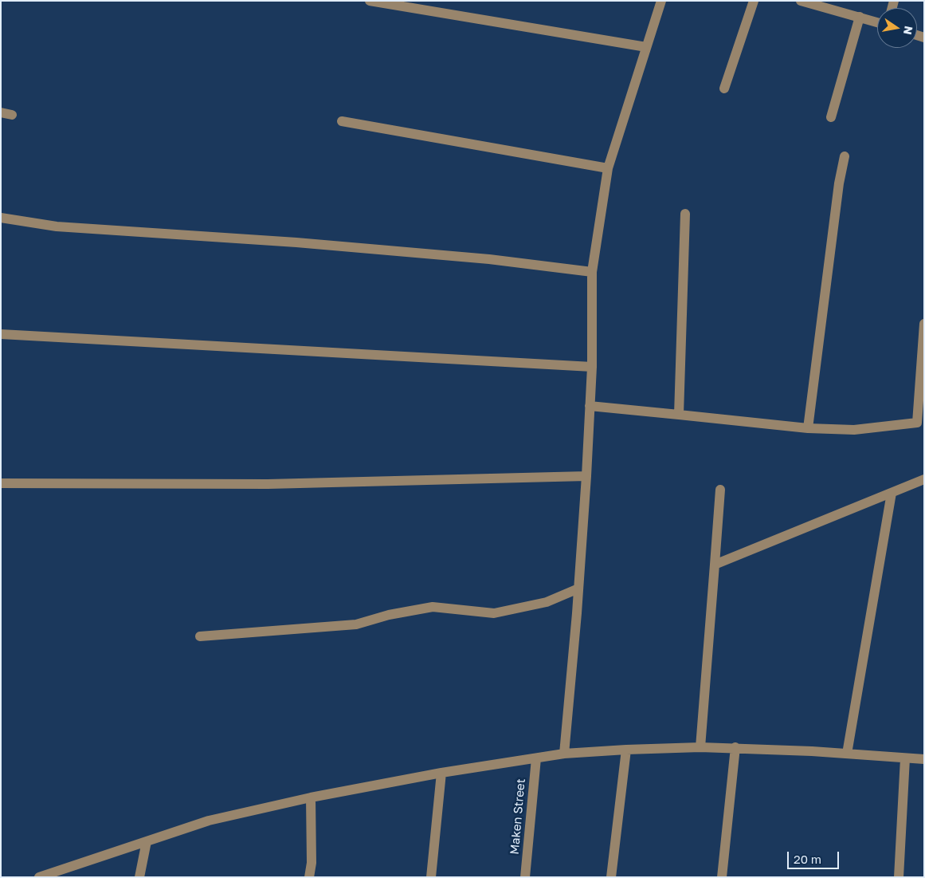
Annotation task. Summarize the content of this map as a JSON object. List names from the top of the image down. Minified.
{"streets":{"street":["Maken Street"]},"scale_bar":"20 m","north":"right"}
